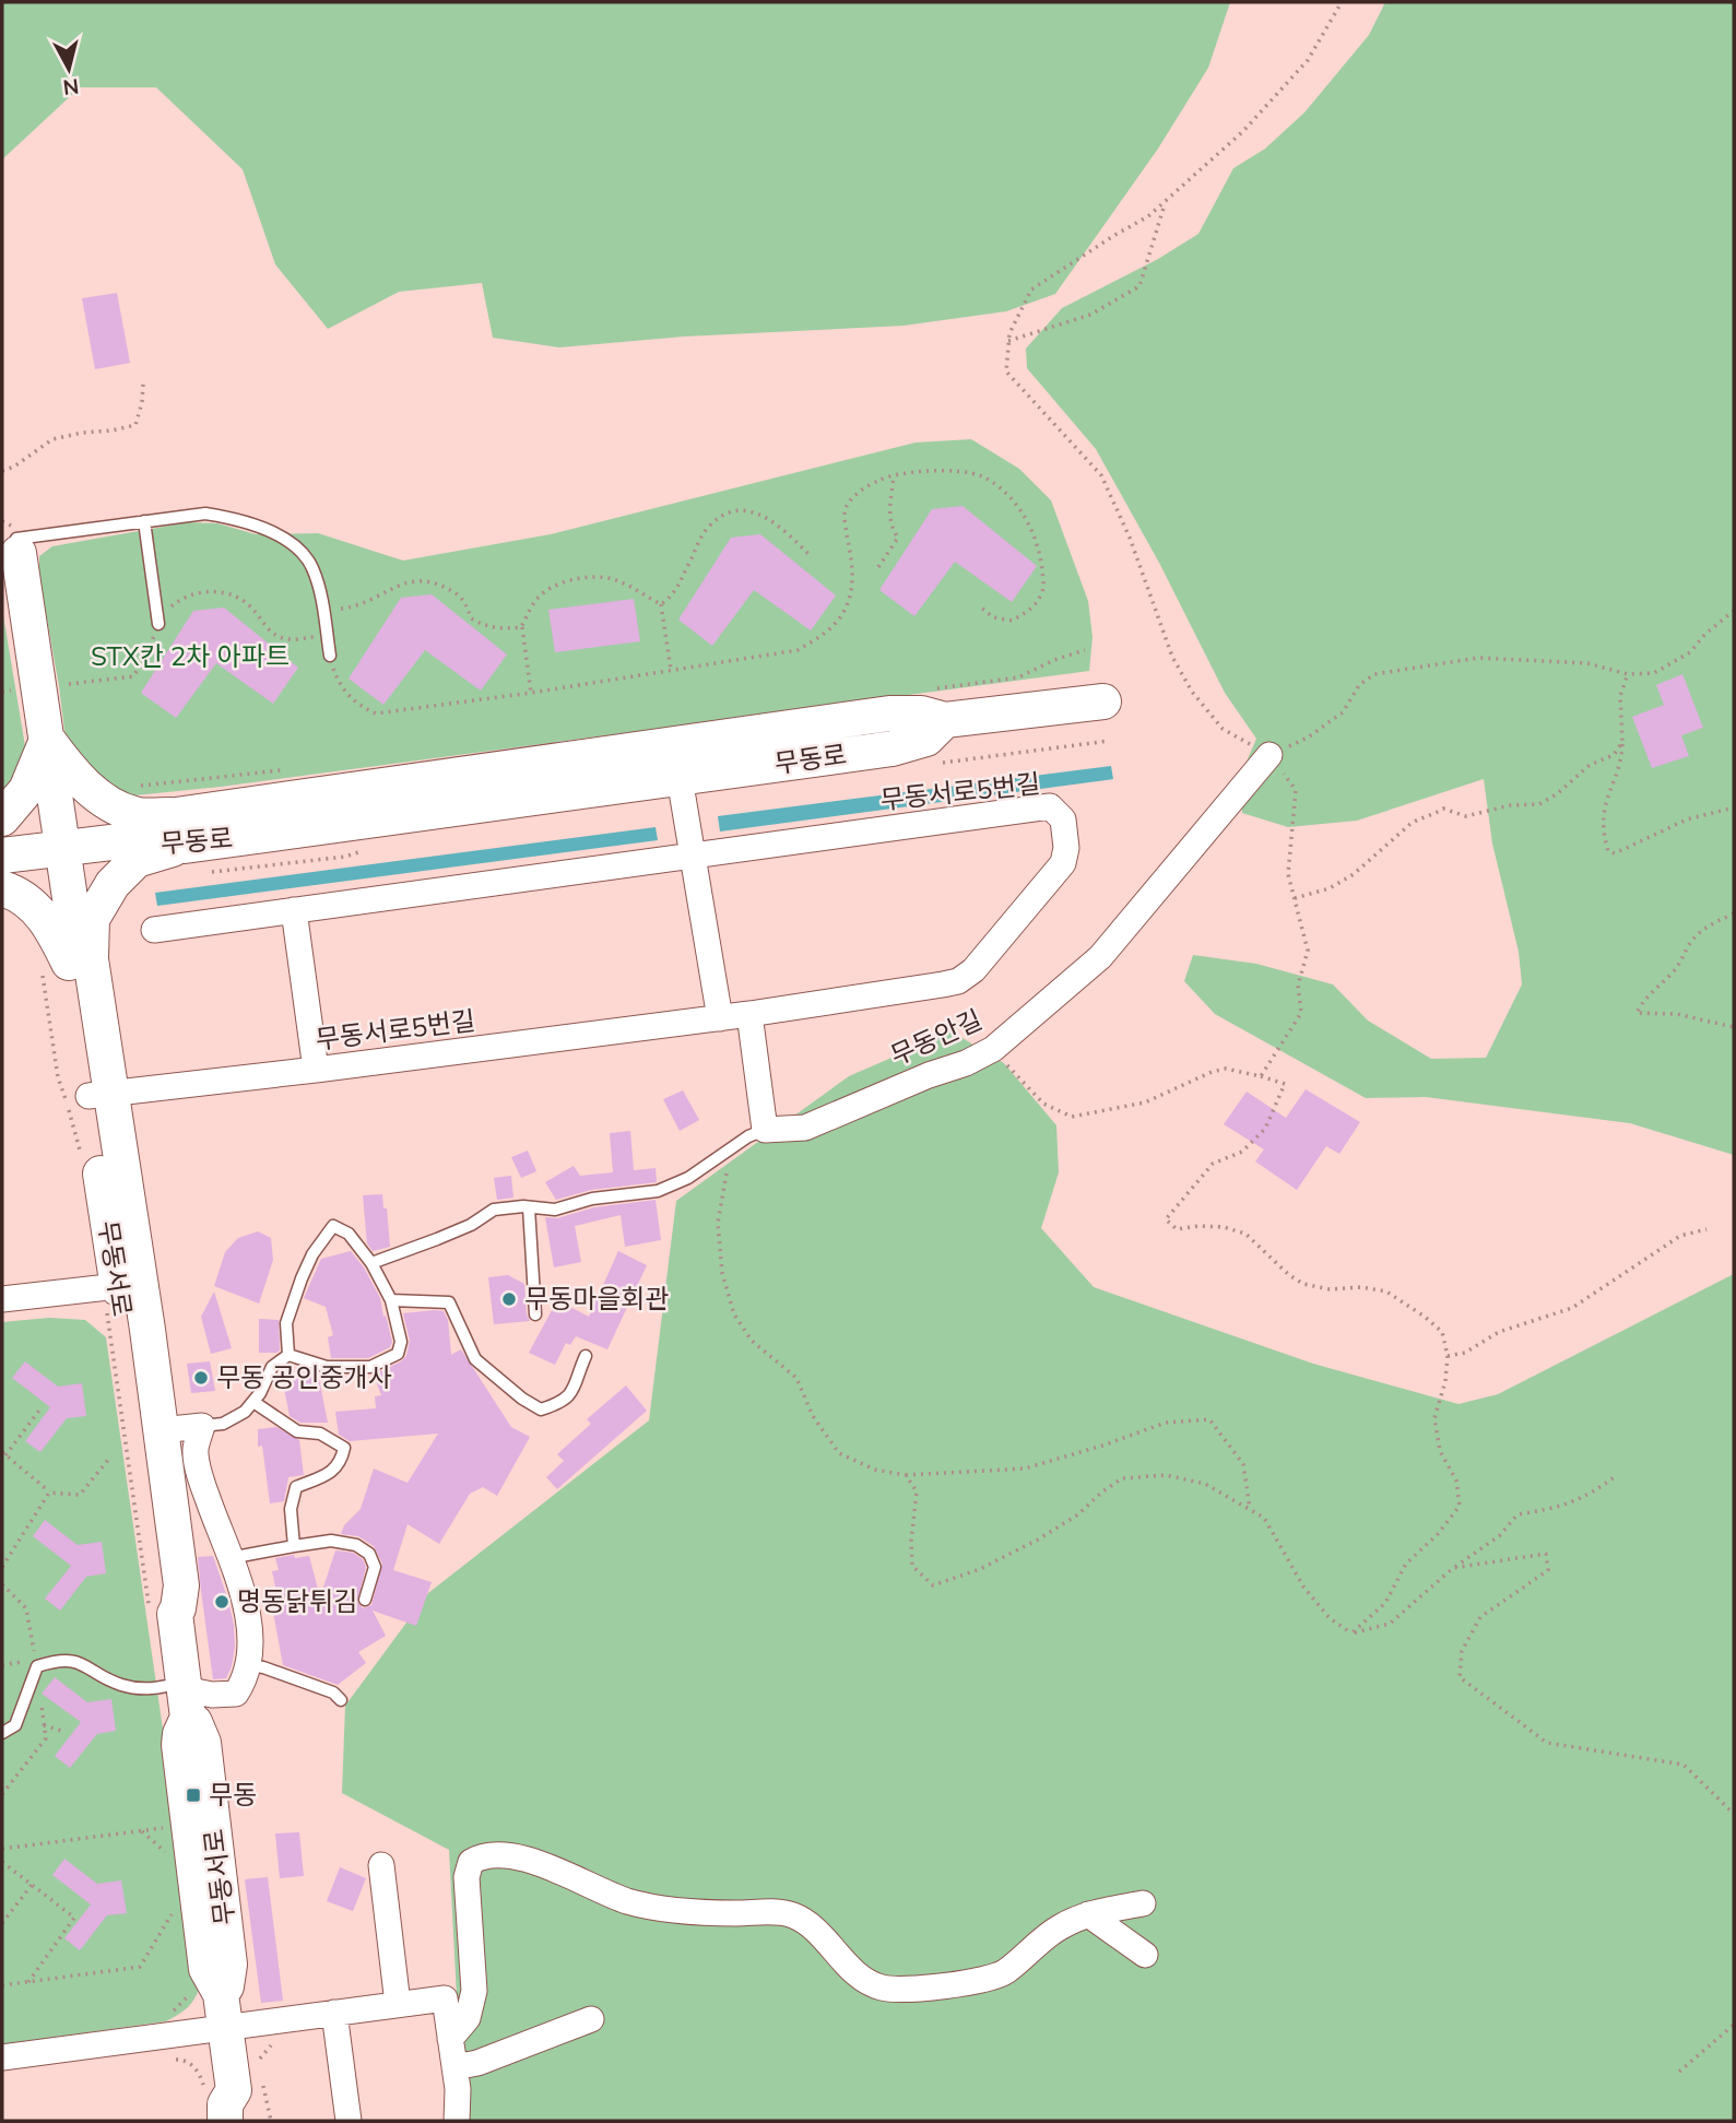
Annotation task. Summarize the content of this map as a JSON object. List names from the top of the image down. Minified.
{"streets":{"main road":["무동로","무동서로"],"street":["무동서로5번길","무동안길"]},"crossings":[["무동서로5번길","무동서로"]],"parks":["STX칸 2차 아파트"],"places":{"other":["무동마을회관","무동 공인중개사","명동닭튀김"],"transit":["무동"]},"north":"bottom"}
